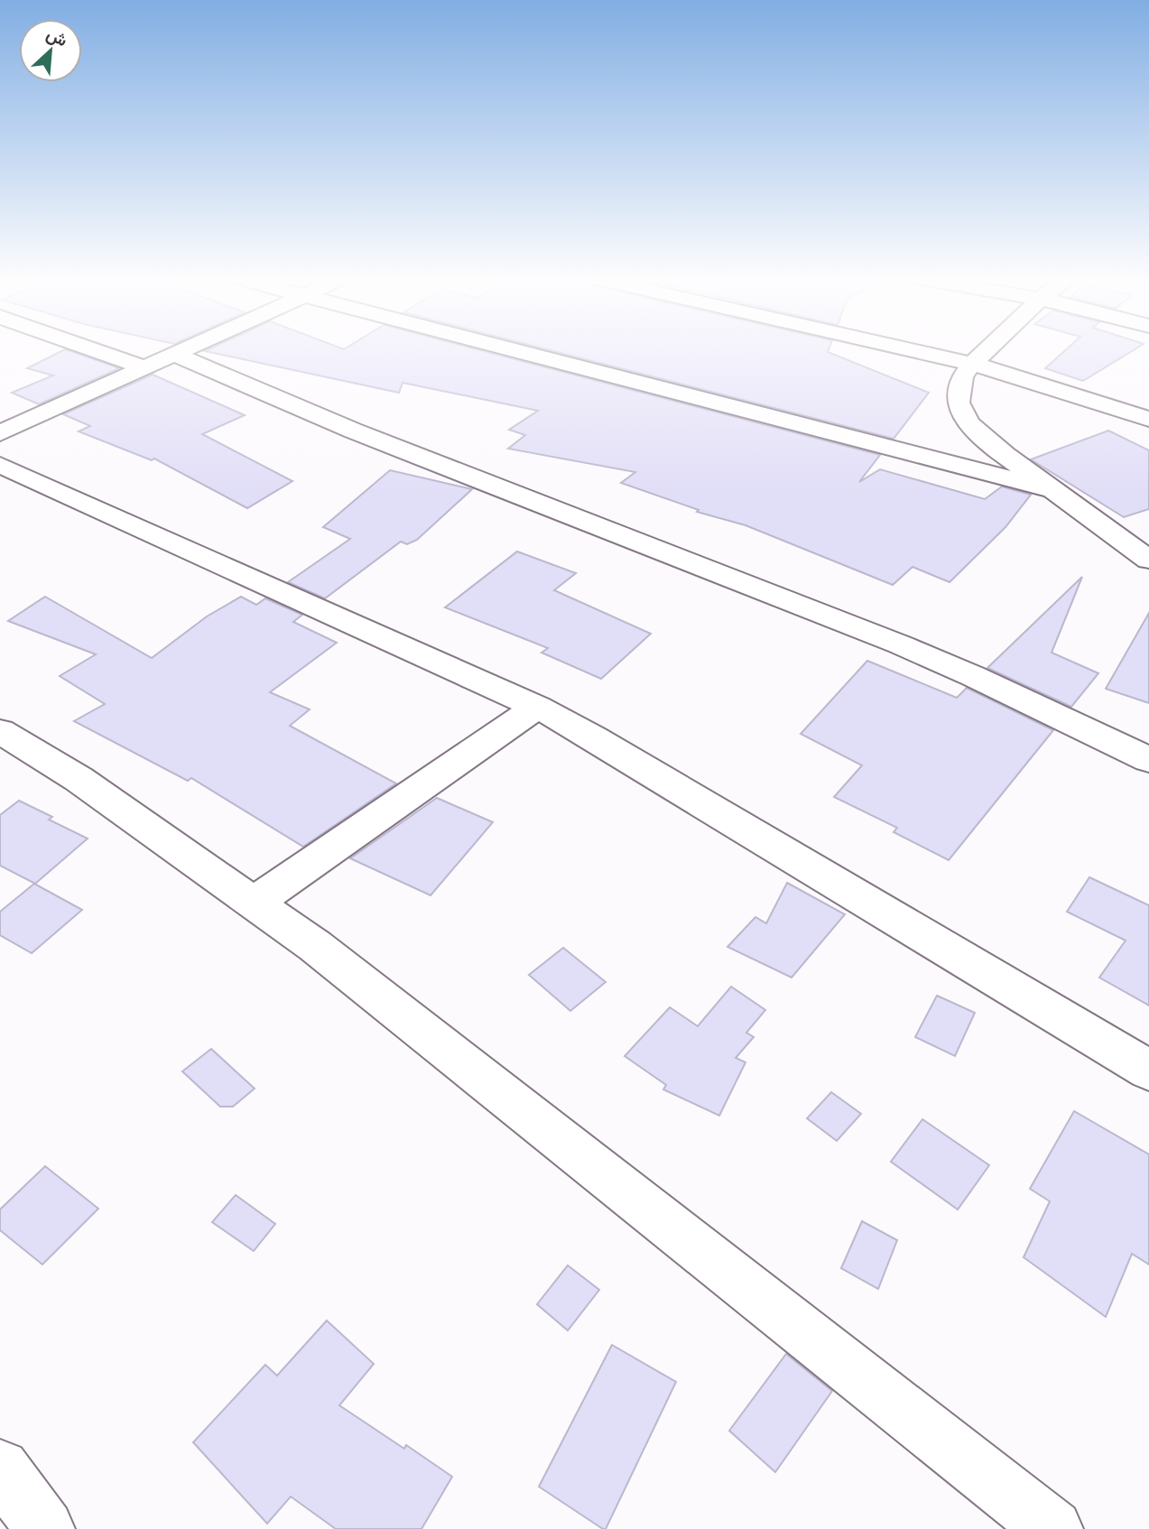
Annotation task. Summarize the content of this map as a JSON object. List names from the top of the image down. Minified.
{"north":"top right"}
